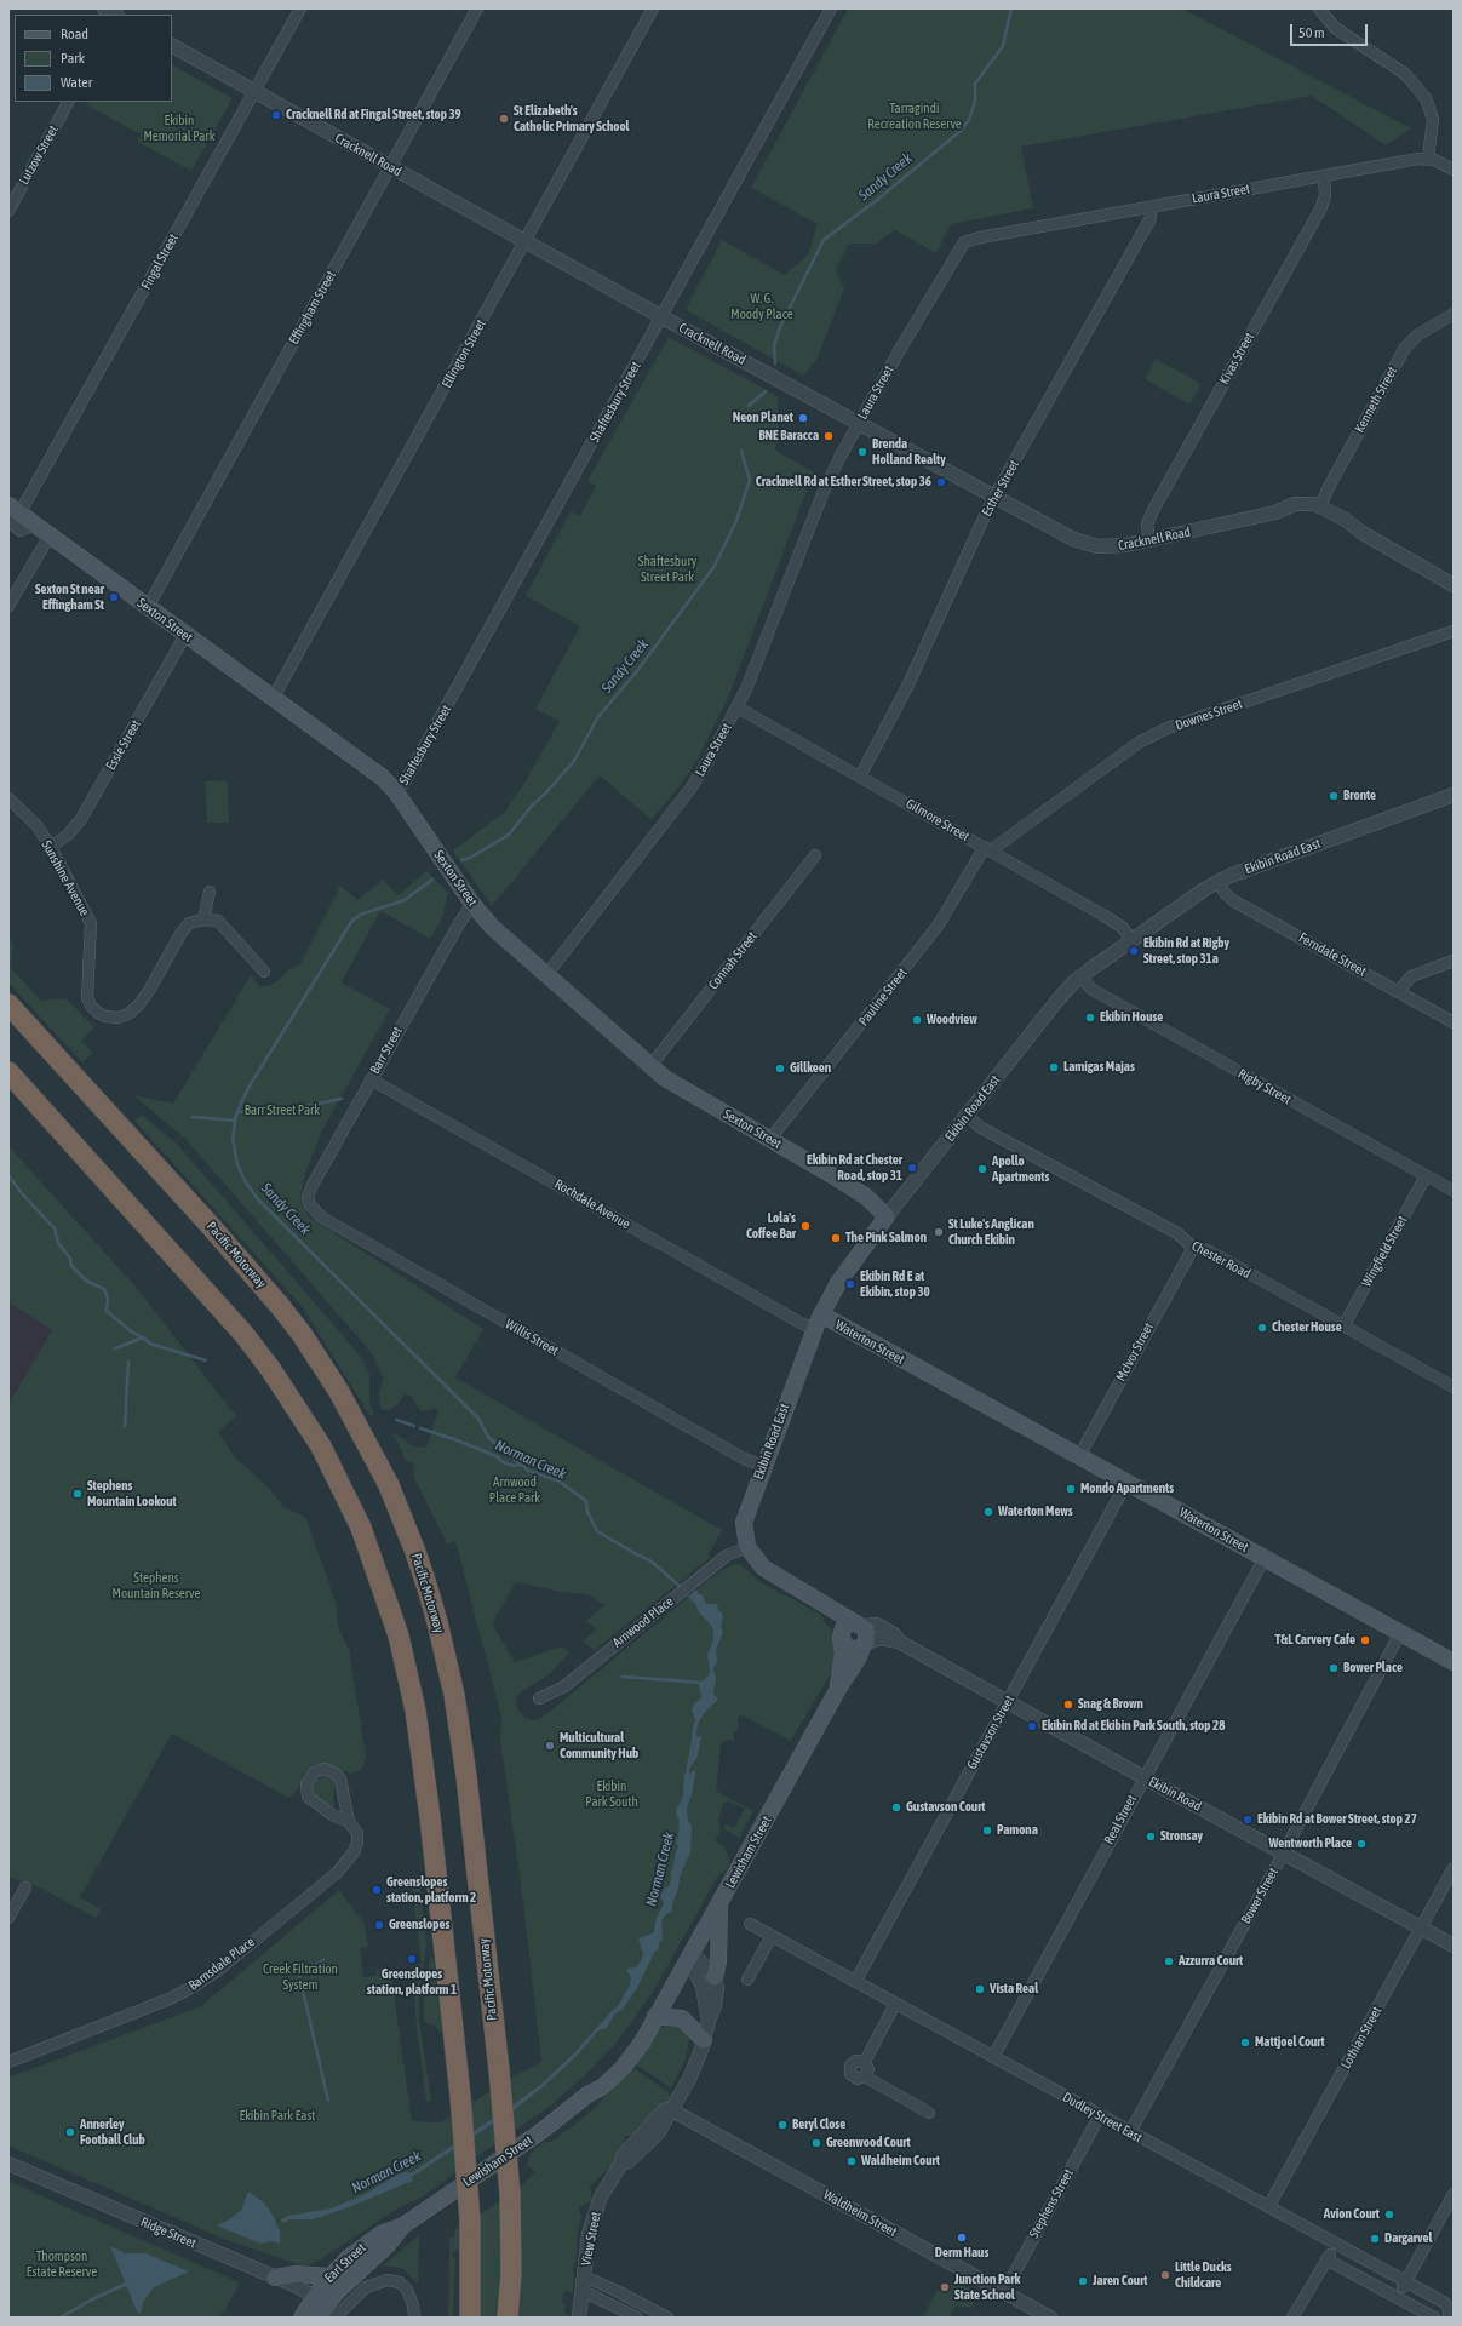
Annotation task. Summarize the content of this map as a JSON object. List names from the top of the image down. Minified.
{"streets":{"highway":["Pacific Motorway"],"main road":["Sexton Street","Ekibin Road East","Waterton Street","Lewisham Street","Earl Street"],"street":["Lutzow Street","Cracknell Road","Laura Street","Fingal Street","Effingham Street","Ellington Street","Kivas Street","Kenneth Street","Shaftesbury Street","Esther Street","Downes Street","Essie Street","Gilmore Street","Sunshine Avenue","Ferndale Street","Connah Street","Pauline Street","Barr Street","Rigby Street","Rochdale Avenue","Wingfield Street","Chester Road","Willis Street","McIvor Street","Arnwood Place","Gustavson Street","Ekibin Road","Real Street","Bower Street","Barnsdale Place","Lothian Street","Dudley Street East","Stephens Street","Waldheim Street","Ridge Street","View Street"]},"crossings":[["Cracknell Road","Laura Street"],["Cracknell Road","Fingal Street"],["Cracknell Road","Effingham Street"],["Cracknell Road","Ellington Street"],["Cracknell Road","Kivas Street"],["Cracknell Road","Kenneth Street"],["Cracknell Road","Shaftesbury Street"],["Cracknell Road","Esther Street"],["Laura Street","Kivas Street"],["Laura Street","Esther Street"],["Laura Street","Sexton Street"],["Laura Street","Gilmore Street"],["Fingal Street","Sexton Street"],["Effingham Street","Sexton Street"],["Ellington Street","Sexton Street"],["Shaftesbury Street","Sexton Street"],["Esther Street","Gilmore Street"],["Sexton Street","Essie Street"],["Sexton Street","Ekibin Road East"],["Sexton Street","Connah Street"],["Sexton Street","Pauline Street"],["Sexton Street","Barr Street"],["Downes Street","Gilmore Street"],["Downes Street","Pauline Street"],["Essie Street","Sunshine Avenue"],["Gilmore Street","Ekibin Road East"],["Gilmore Street","Pauline Street"],["Ekibin Road East","Ferndale Street"],["Ekibin Road East","Rigby Street"],["Ekibin Road East","Rochdale Avenue"],["Ekibin Road East","Chester Road"],["Ekibin Road East","Willis Street"],["Ekibin Road East","Waterton Street"],["Ekibin Road East","Arnwood Place"],["Ekibin Road East","Ekibin Road"],["Ekibin Road East","Lewisham Street"],["Barr Street","Rochdale Avenue"],["Barr Street","Willis Street"],["Rigby Street","Wingfield Street"],["Rochdale Avenue","Waterton Street"],["Wingfield Street","Chester Road"],["Chester Road","McIvor Street"],["Waterton Street","McIvor Street"],["Waterton Street","Gustavson Street"],["Waterton Street","Real Street"],["Waterton Street","Bower Street"],["Gustavson Street","Ekibin Road"],["Gustavson Street","Dudley Street East"],["Ekibin Road","Real Street"],["Ekibin Road","Lewisham Street"],["Ekibin Road","Bower Street"],["Ekibin Road","Lothian Street"],["Real Street","Dudley Street East"],["Lewisham Street","View Street"],["Lewisham Street","Earl Street"],["Bower Street","Dudley Street East"],["Lothian Street","Dudley Street East"],["Dudley Street East","Stephens Street"],["Stephens Street","Waldheim Street"],["Waldheim Street","View Street"],["Ridge Street","Earl Street"]],"water":["Sandy Creek","Norman Creek"],"parks":["Tarragindi Recreation Reserve","Ekibin Memorial Park","W. G. Moody Place","Shaftesbury Street Park","Barr Street Park","Arnwood Place Park","Stephens Mountain Reserve","Ekibin Park South","Creek Filtration System","Ekibin Park East","Thompson Estate Reserve"],"places":["Cracknell Rd at Fingal Street, stop 39","St Elizabeth's Catholic Primary School","Neon Planet","BNE Baracca","Brenda Holland Realty","Cracknell Rd at Esther Street, stop 36","Sexton St near Effingham St","Bronte","Ekibin Rd at Rigby Street, stop 31a","Ekibin House","Woodview","Lamigas Majas","Gillkeen","Ekibin Rd at Chester Road, stop 31","Apollo Apartments","Lola's Coffee Bar","St Luke's Anglican Church Ekibin","The Pink Salmon","Ekibin Rd E at Ekibin, stop 30","Chester House","Mondo Apartments","Stephens Mountain Lookout","Waterton Mews","T&L Carvery Cafe","Bower Place","Snag & Brown","Ekibin Rd at Ekibin Park South, stop 28","Multicultural Community Hub","Gustavson Court","Ekibin Rd at Bower Street, stop 27","Pamona","Stronsay","Wentworth Place","Greenslopes station, platform 2","Greenslopes","Greenslopes station, platform 1","Azzurra Court","Vista Real","Mattjoel Court","Beryl Close","Annerley Football Club","Greenwood Court","Waldheim Court","Avion Court","Derm Haus","Dargarvel","Little Ducks Childcare","Jaren Court","Junction Park State School"],"legend":["Road","Park","Water"],"scale_bar":"50 m"}
